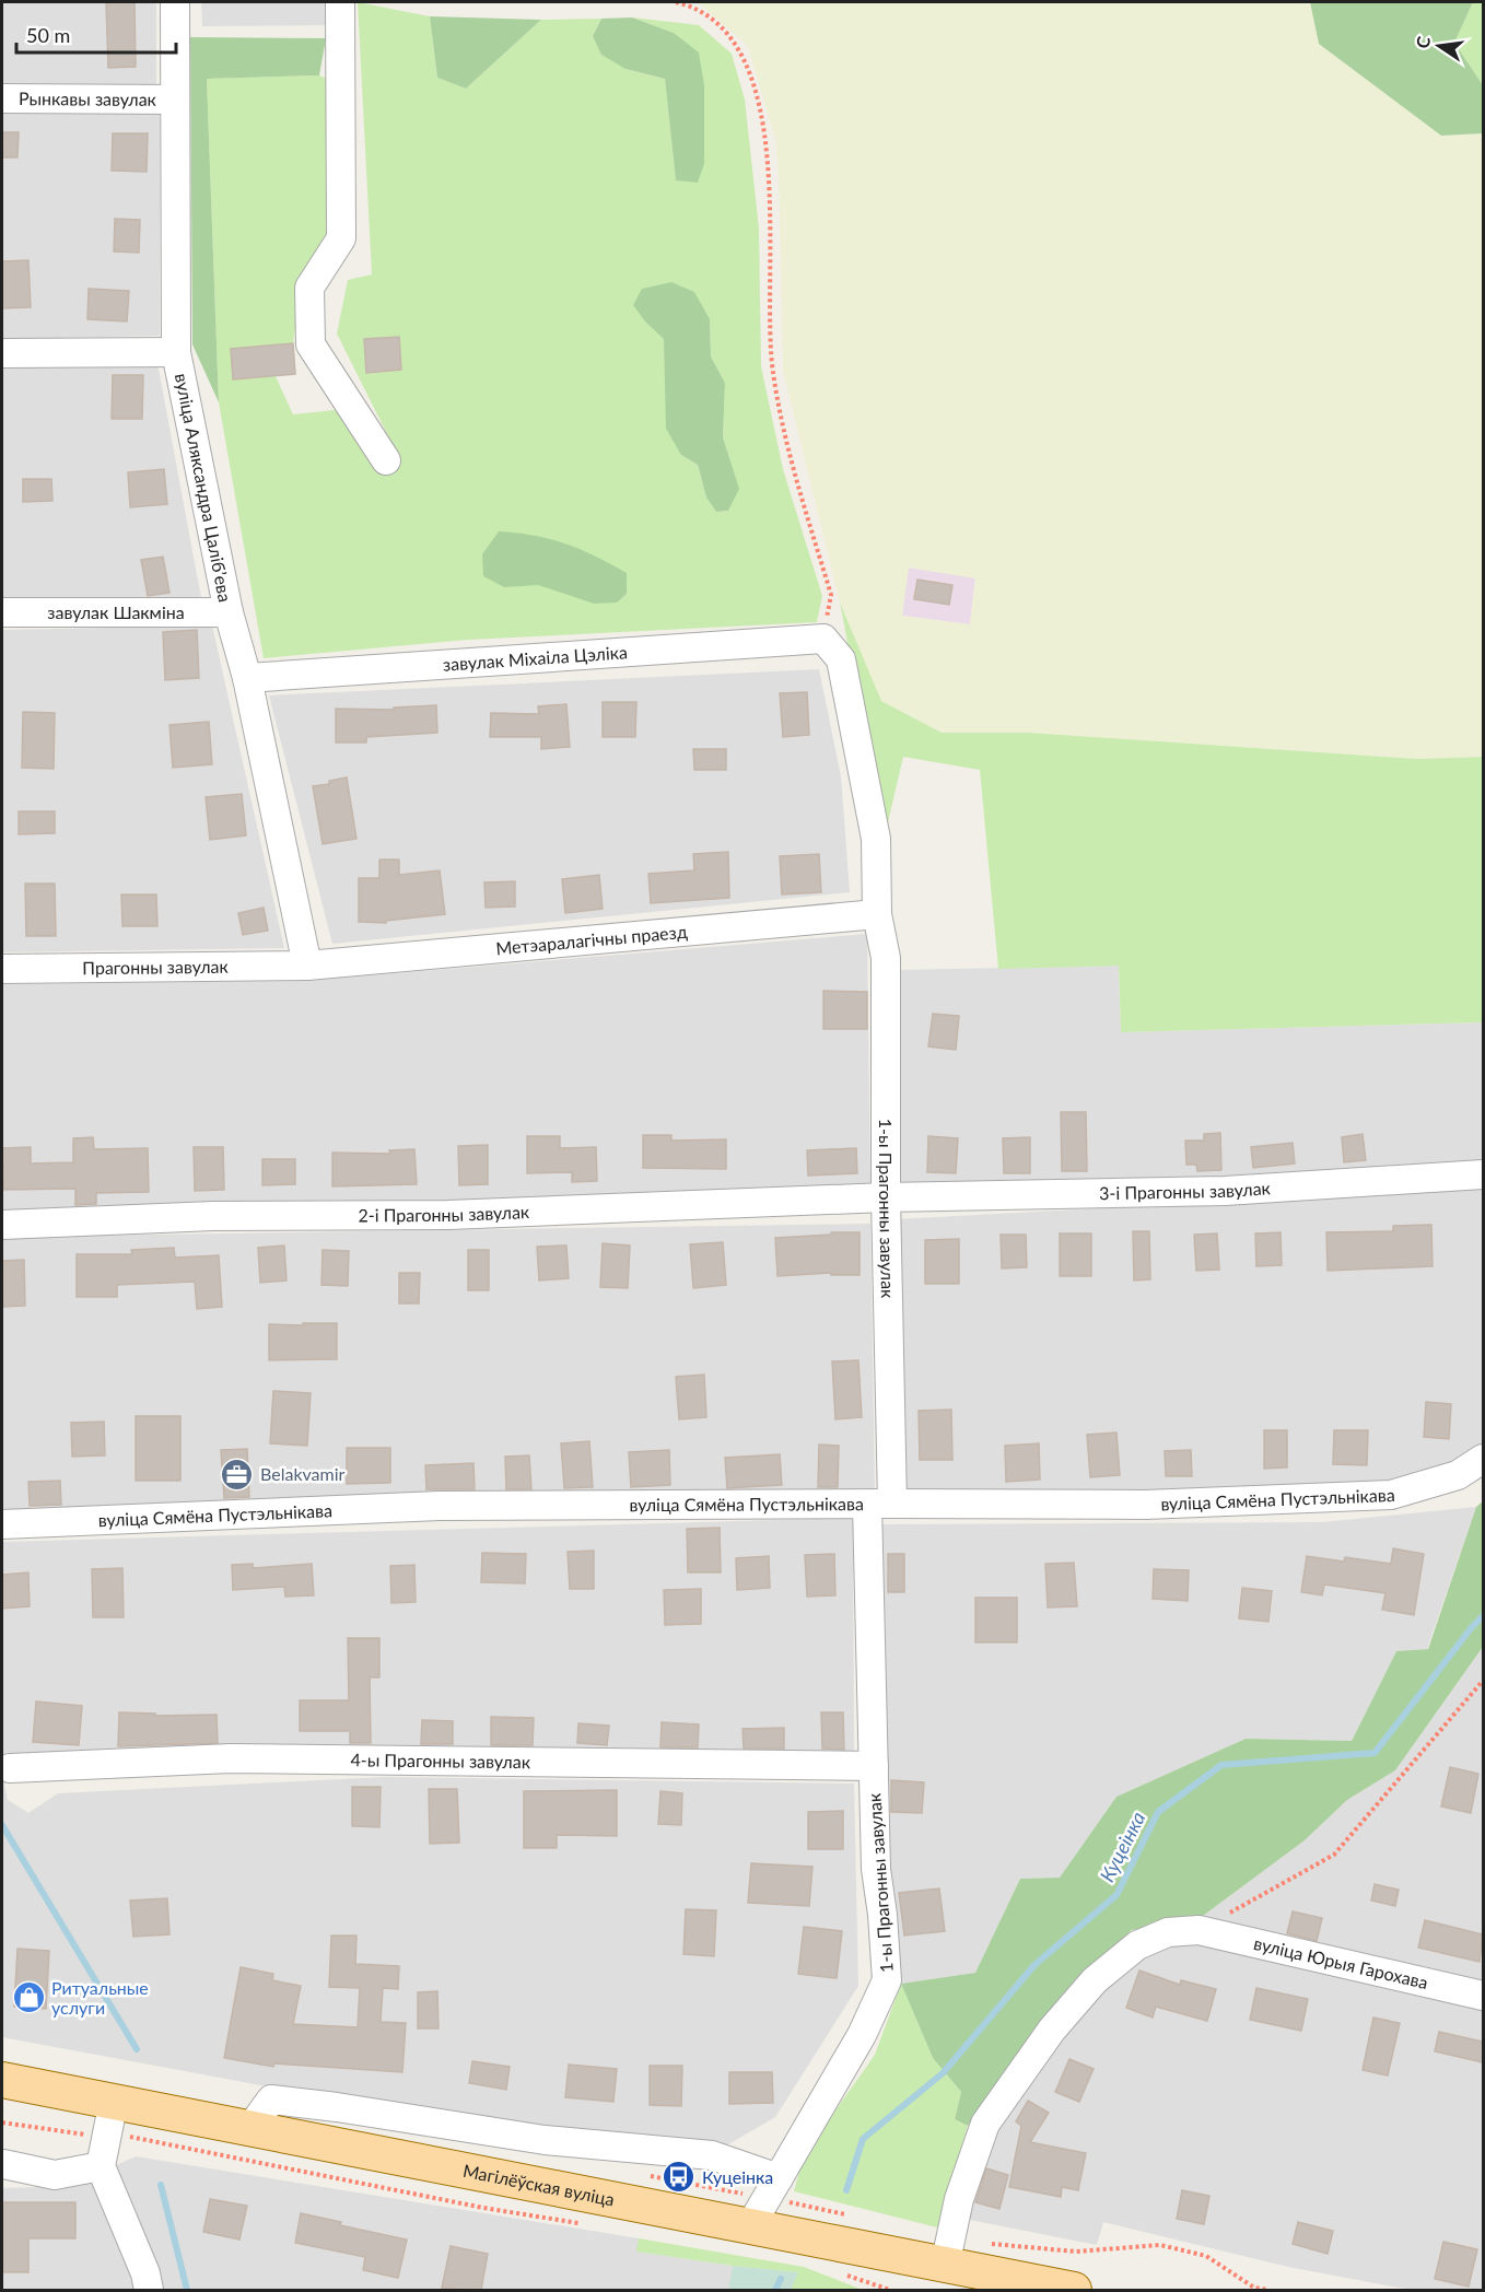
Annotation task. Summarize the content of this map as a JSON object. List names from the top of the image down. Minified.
{"streets":{"main road":["Магілёўская вуліца"],"street":["Рынкавы завулак","вуліца Аляксандра Цалібʼева","завулак Шакміна","завулак Міхаіла Цэліка","Метэаралагічны праезд","Прагонны завулак","3-і Прагонны завулак","1-ы Прагонны завулак","2-і Прагонны завулак","вуліца Сямёна Пустэльнікава","4-ы Прагонны завулак","вуліца Юрыя Гарохава"]},"crossings":[["Рынкавы завулак","вуліца Аляксандра Цалібʼева"],["вуліца Аляксандра Цалібʼева","завулак Шакміна"],["вуліца Аляксандра Цалібʼева","завулак Міхаіла Цэліка"],["вуліца Аляксандра Цалібʼева","Метэаралагічны праезд"],["вуліца Аляксандра Цалібʼева","Прагонны завулак"],["завулак Міхаіла Цэліка","1-ы Прагонны завулак"],["Метэаралагічны праезд","Прагонны завулак"],["Метэаралагічны праезд","1-ы Прагонны завулак"],["3-і Прагонны завулак","1-ы Прагонны завулак"],["3-і Прагонны завулак","2-і Прагонны завулак"],["1-ы Прагонны завулак","2-і Прагонны завулак"],["1-ы Прагонны завулак","вуліца Сямёна Пустэльнікава"],["1-ы Прагонны завулак","4-ы Прагонны завулак"],["1-ы Прагонны завулак","Магілёўская вуліца"],["вуліца Юрыя Гарохава","Магілёўская вуліца"]],"water":["Куцеінка"],"places":{"office":["Belakvamir"],"shop":["Ритуальные услуги"],"bus stop":["Куцеінка"]},"scale_bar":"50 m","north":"left"}
